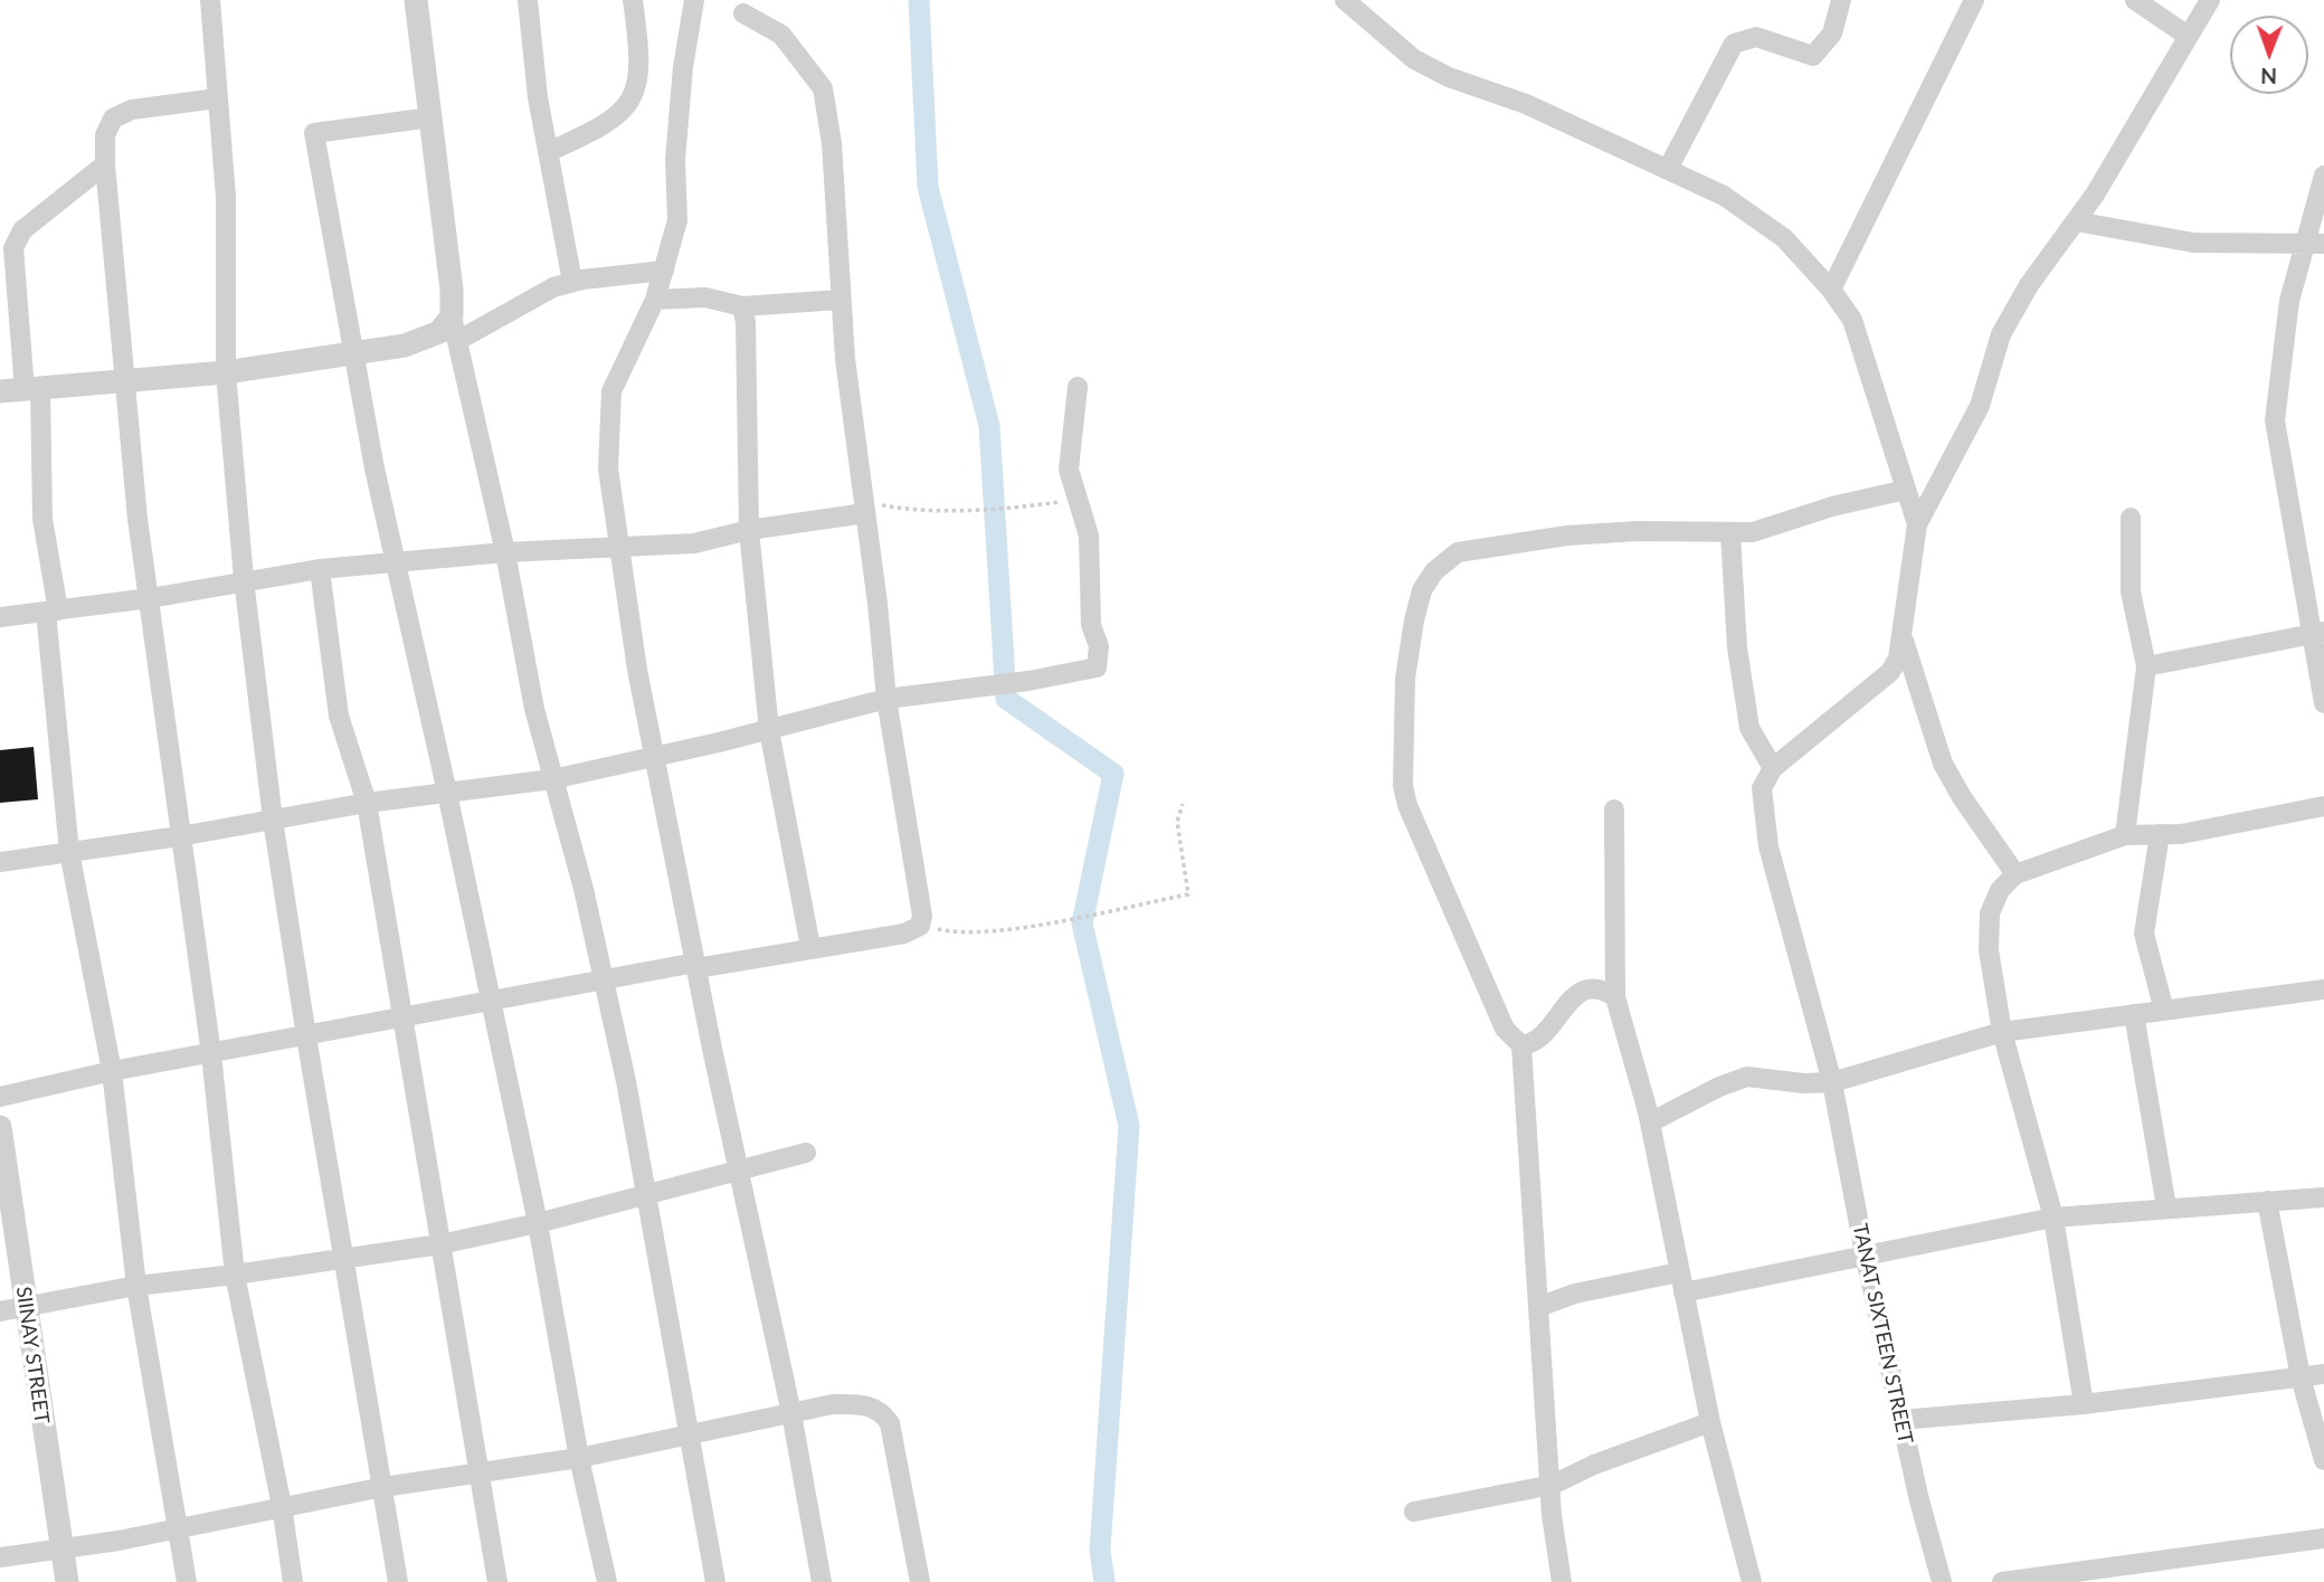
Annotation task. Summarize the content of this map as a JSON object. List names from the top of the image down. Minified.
{"streets":{"street":["TANAT SIXTEEN STREET","SIINAY STREET"]},"north":"bottom"}
